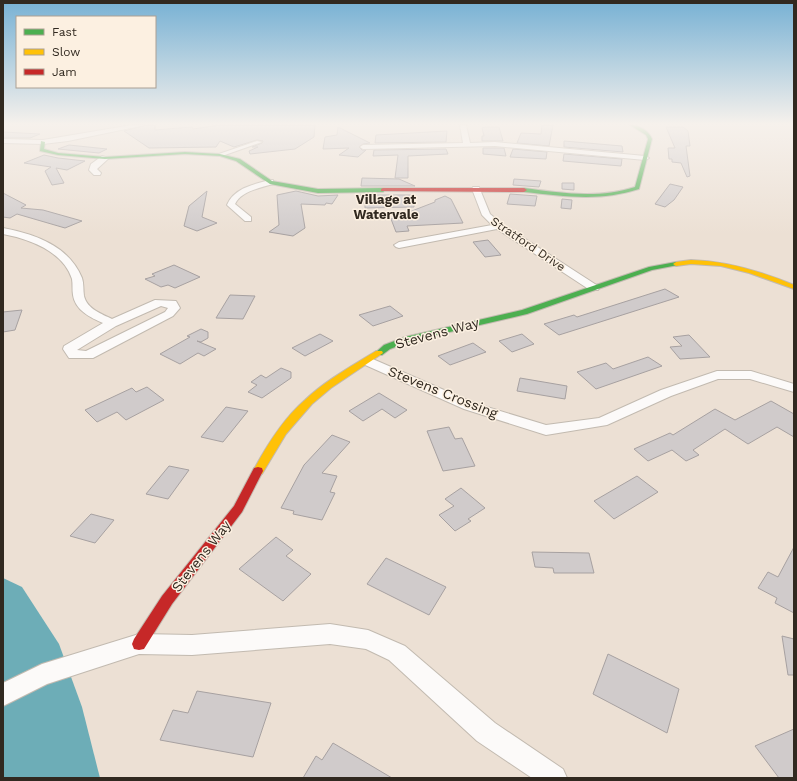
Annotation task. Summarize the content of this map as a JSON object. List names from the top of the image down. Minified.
{"streets":{"street":["Stratford Drive","Stevens Way","Stevens Crossing"]},"crossings":[["Stratford Drive","Stevens Way"],["Stevens Way","Stevens Crossing"]],"districts":["Village at Watervale"],"legend":["Fast","Slow","Jam"]}
